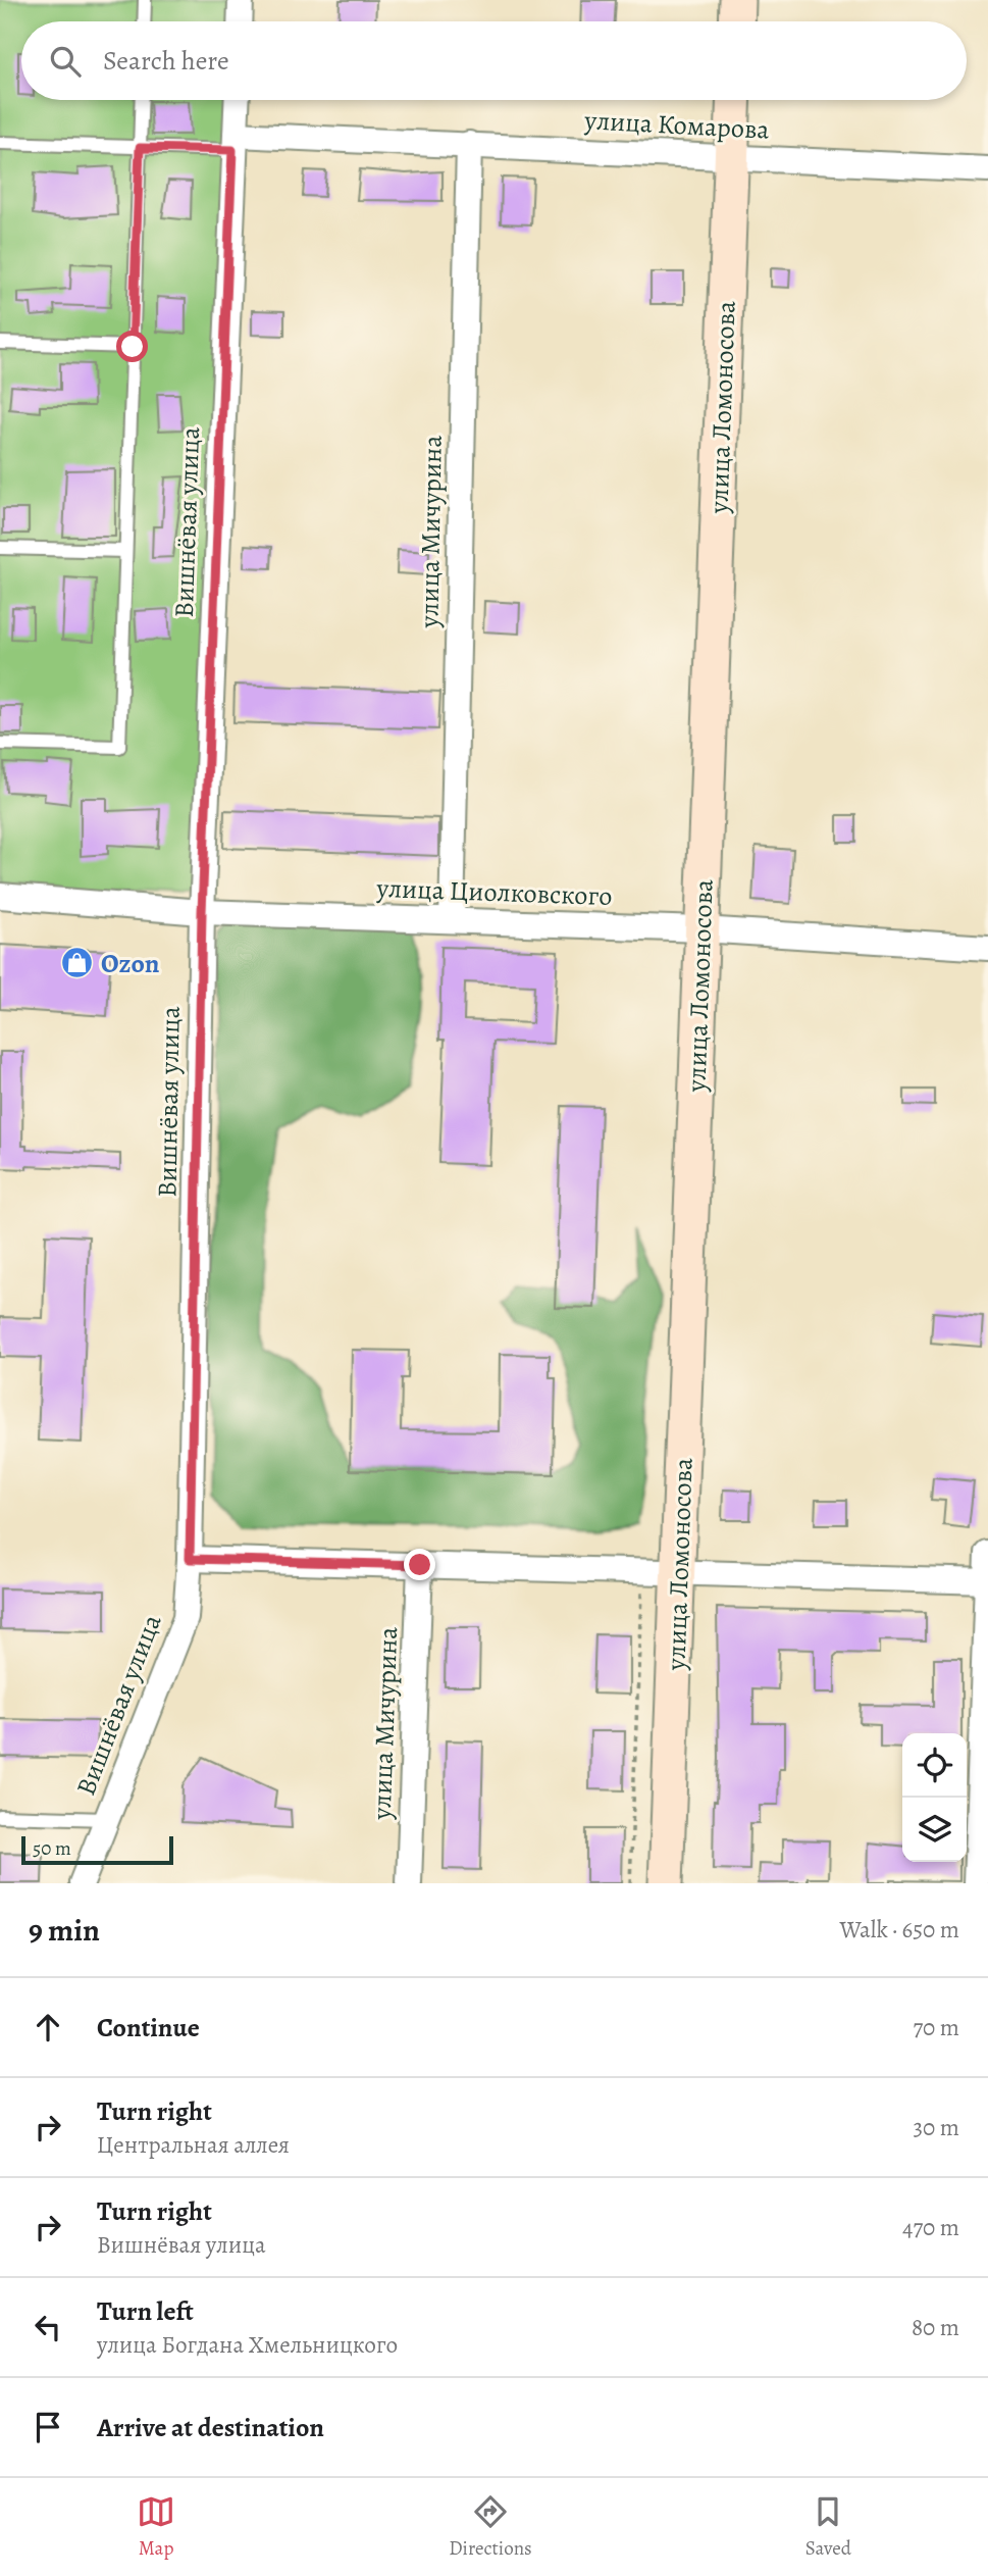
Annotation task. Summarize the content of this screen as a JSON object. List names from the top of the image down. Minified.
{"streets":{"street":["улица Комарова","улица Ломоносова","Вишнёвая улица","улица Мичурина","улица Циолковского"]},"crossings":[["улица Комарова","улица Ломоносова"],["улица Комарова","Вишнёвая улица"],["улица Комарова","улица Мичурина"],["улица Ломоносова","улица Циолковского"],["Вишнёвая улица","улица Циолковского"],["улица Мичурина","улица Циолковского"]],"places":{"shop":["Ozon"]},"scale_bar":"50 m","page":{"search":"Search here","scale":"50 m","heading":["9 min","Walk · 650 m"],"list":[["Continue","70 m"],["Turn right","Центральная аллея","30 m"],["Turn right","Вишнёвая улица","470 m"],["Turn left","улица Богдана Хмельницкого","80 m"],"Arrive at destination"],"nav":["Map","Directions","Saved"]}}
